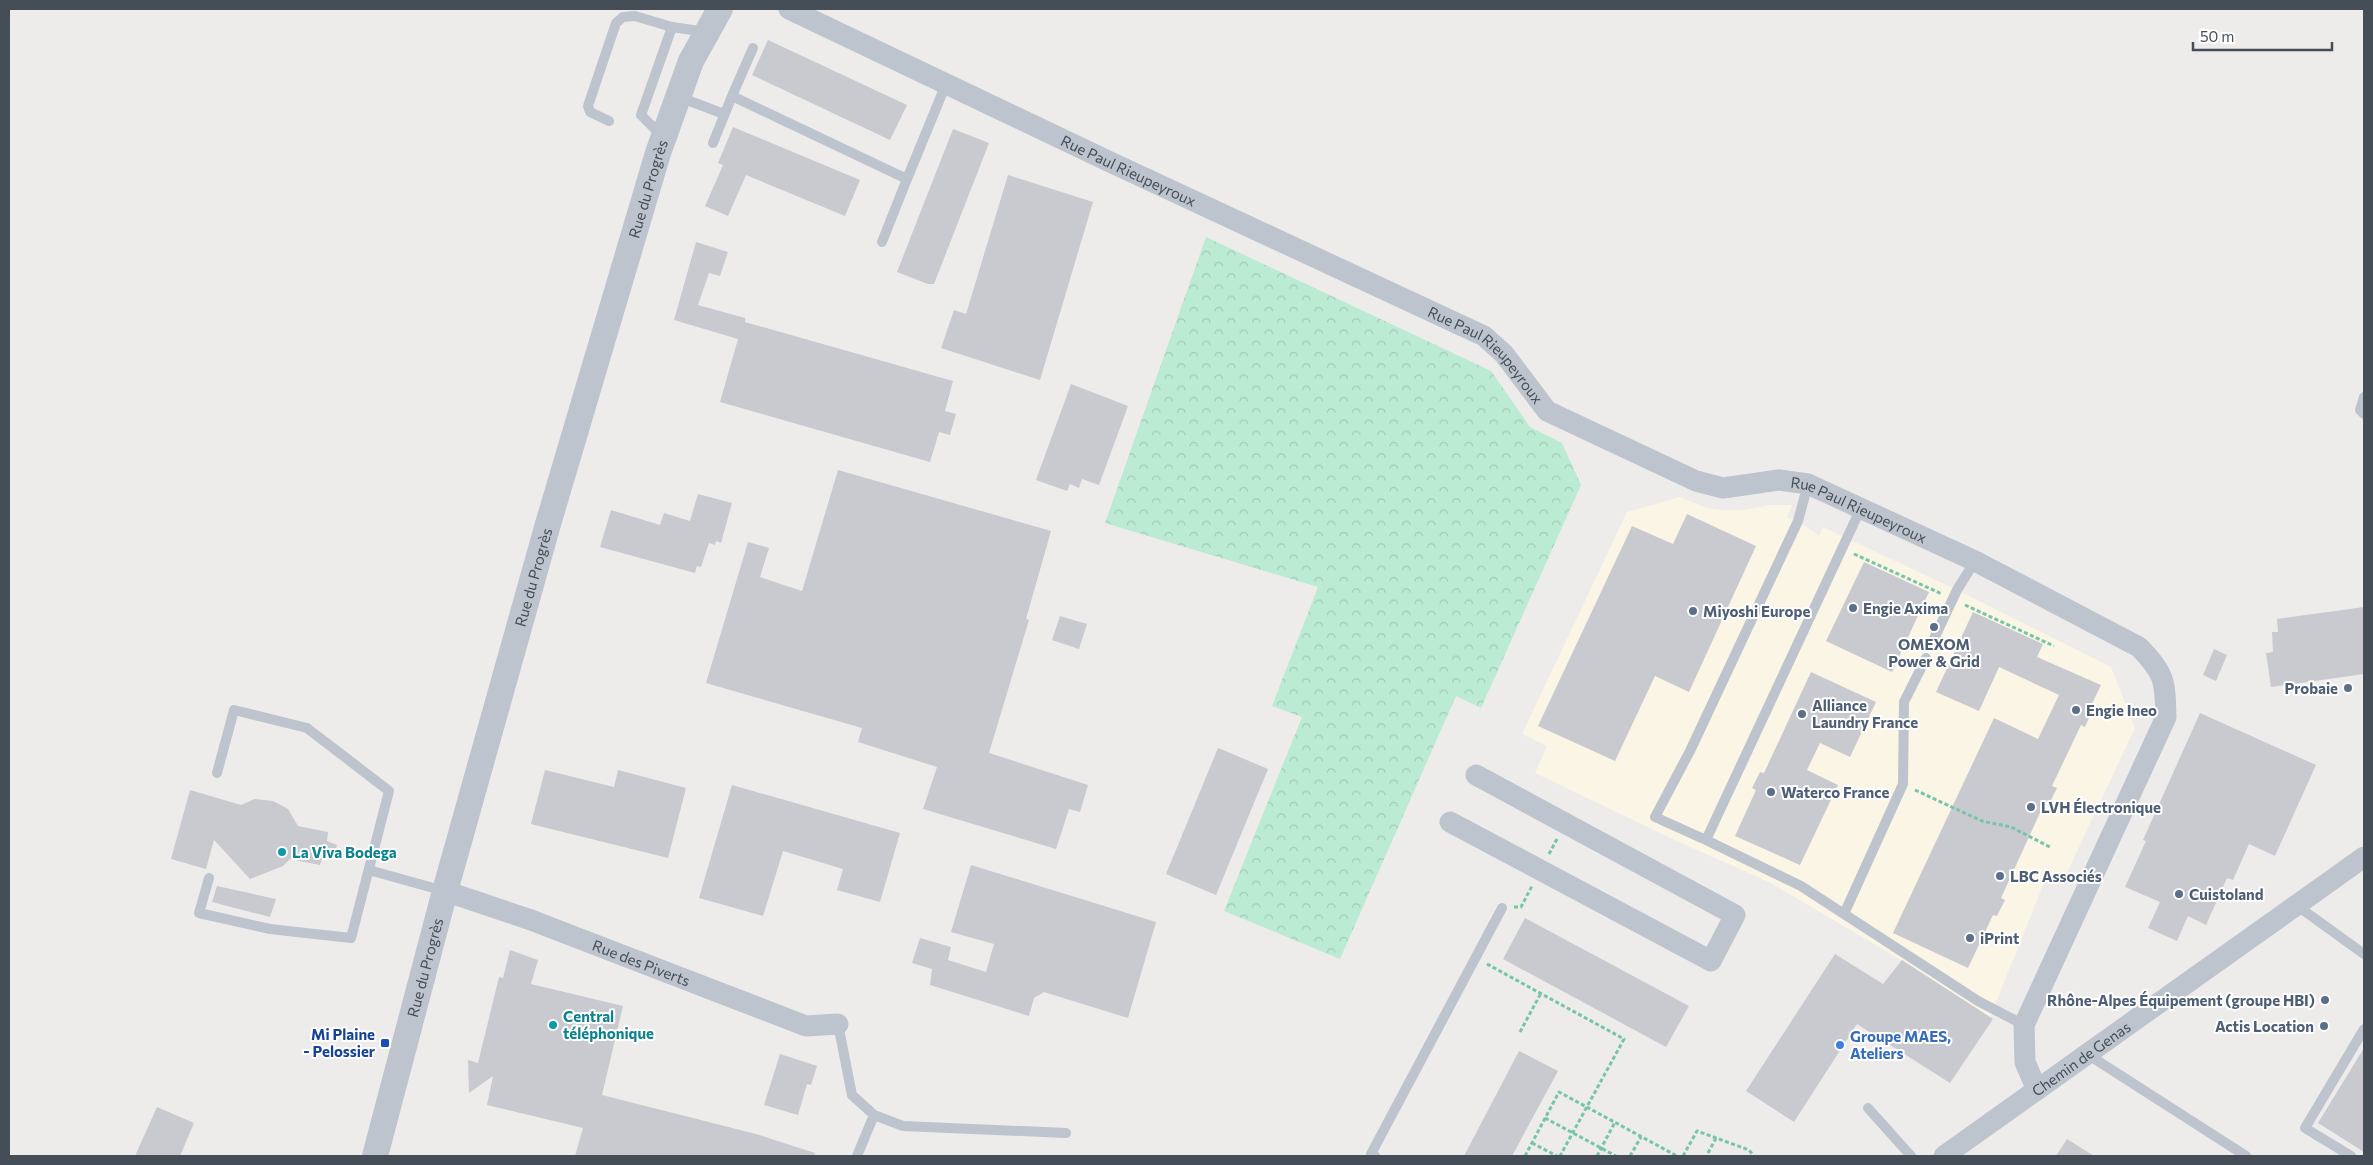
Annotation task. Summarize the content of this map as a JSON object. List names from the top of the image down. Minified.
{"streets":{"street":["Rue Paul Rieupeyroux","Rue du Progrès","Rue des Piverts","Chemin de Genas"]},"crossings":[["Rue du Progrès","Rue des Piverts"]],"places":{"other":["Engie Axima","Miyoshi Europe","OMEXOM Power & Grid","Probaie","Engie Ineo","Alliance Laundry France","Waterco France","LVH Électronique","La Viva Bodega","LBC Associés","Cuistoland","iPrint","Rhône-Alpes Équipement (groupe HBI)","Central téléphonique","Actis Location","Groupe MAES, Ateliers"],"transit":["Mi Plaine - Pelossier"]},"scale_bar":"50 m"}
